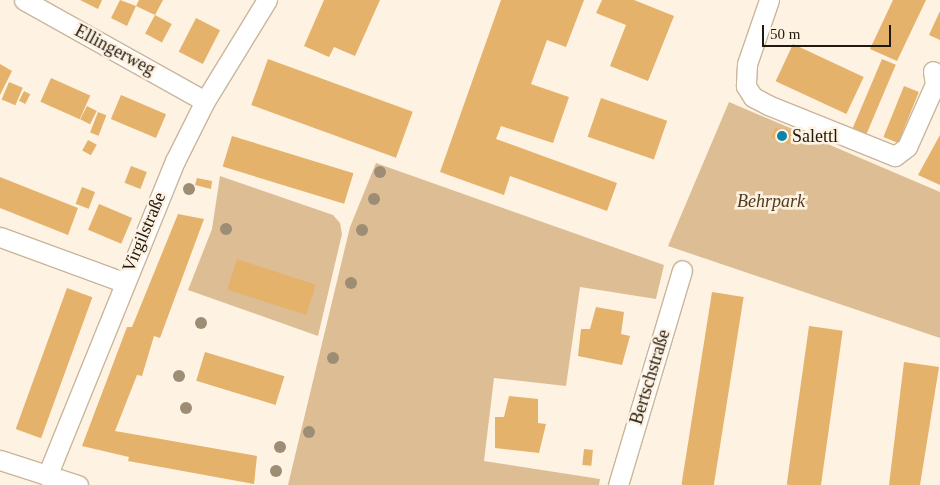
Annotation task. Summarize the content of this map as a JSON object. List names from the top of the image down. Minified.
{"streets":{"street":["Ellingerweg","Virgilstraße","Bertschstraße"]},"crossings":[["Ellingerweg","Virgilstraße"]],"parks":["Behrpark"],"places":["Salettl"],"scale_bar":"50 m"}
